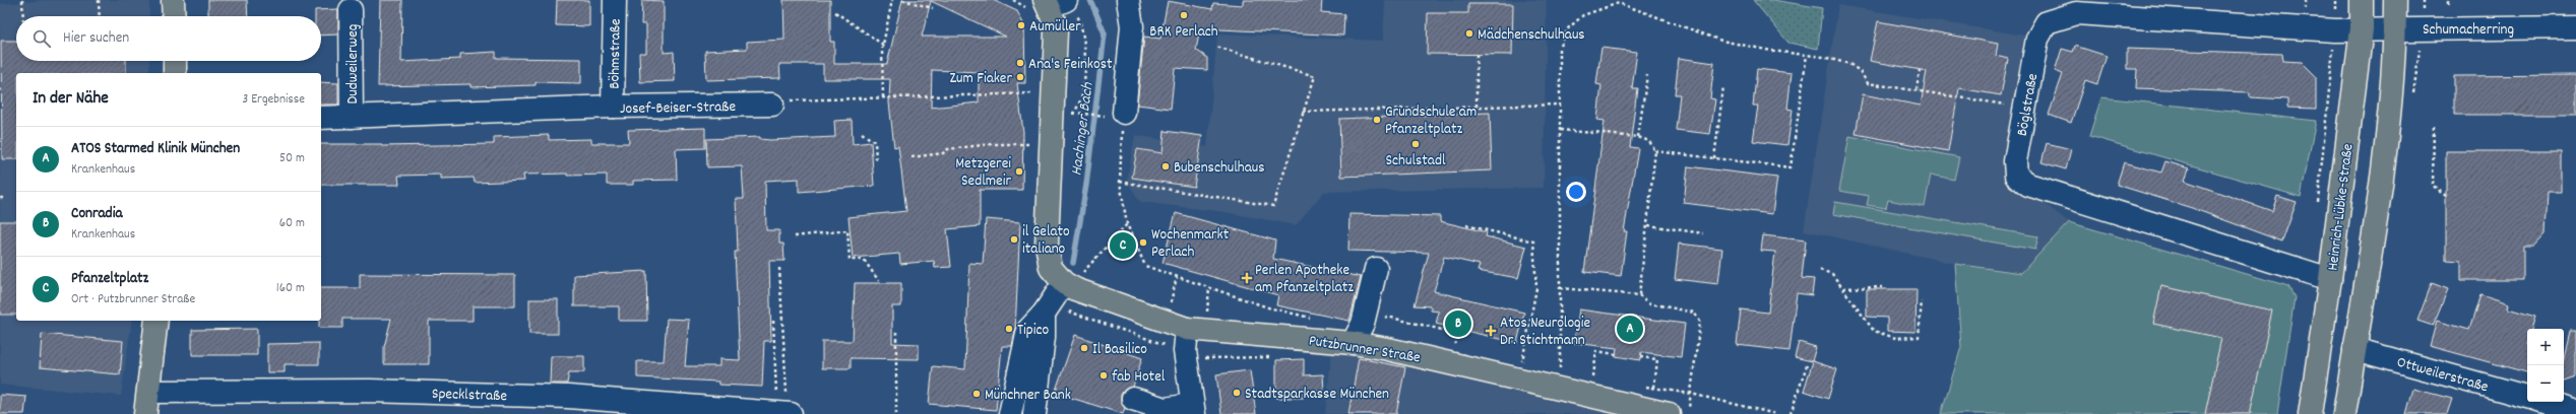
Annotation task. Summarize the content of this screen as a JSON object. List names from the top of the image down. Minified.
{"streets":{"main road":["Heinrich-Lübke-Straße","Putzbrunner Straße"],"street":["Schumacherring","Böhmstraße","Dudweilerweg","Böglstraße","Josef-Beiser-Straße","Ottweilerstraße","Specklstraße"]},"crossings":[["Schumacherring","Böglstraße"],["Schumacherring","Heinrich-Lübke-Straße"],["Böhmstraße","Josef-Beiser-Straße"],["Dudweilerweg","Josef-Beiser-Straße"],["Böglstraße","Heinrich-Lübke-Straße"]],"water":["Hachinger Bach"],"places":{"other":["BRK Perlach","Aumüller","Mädchenschulhaus","Ana's Feinkost","Zum Fiaker","Grundschule am Pfanzeltplatz","Schulstadl","Bubenschulhaus","Metzgerei Sedlmeir","il Gelato italiano","Wochenmarkt Perlach","Tipico","Il Basilico","fab Hotel","Stadtsparkasse München","Münchner Bank"],"health":["Perlen Apotheke am Pfanzeltplatz","Atos Neurologie Dr. Stichtmann"]},"page":{"search":"Hier suchen","heading":["In der Nähe","3 Ergebnisse"],"list":[{"mark":"A","name":"ATOS Starmed Klinik München","note":"Krankenhaus","value":"50 m"},{"mark":"B","name":"Conradia","note":"Krankenhaus","value":"60 m"},{"mark":"C","name":"Pfanzeltplatz","note":"Ort · Putzbrunner Straße","value":"160 m"}],"pins":["C","B","A"],"map_buttons":["+","−"]}}
